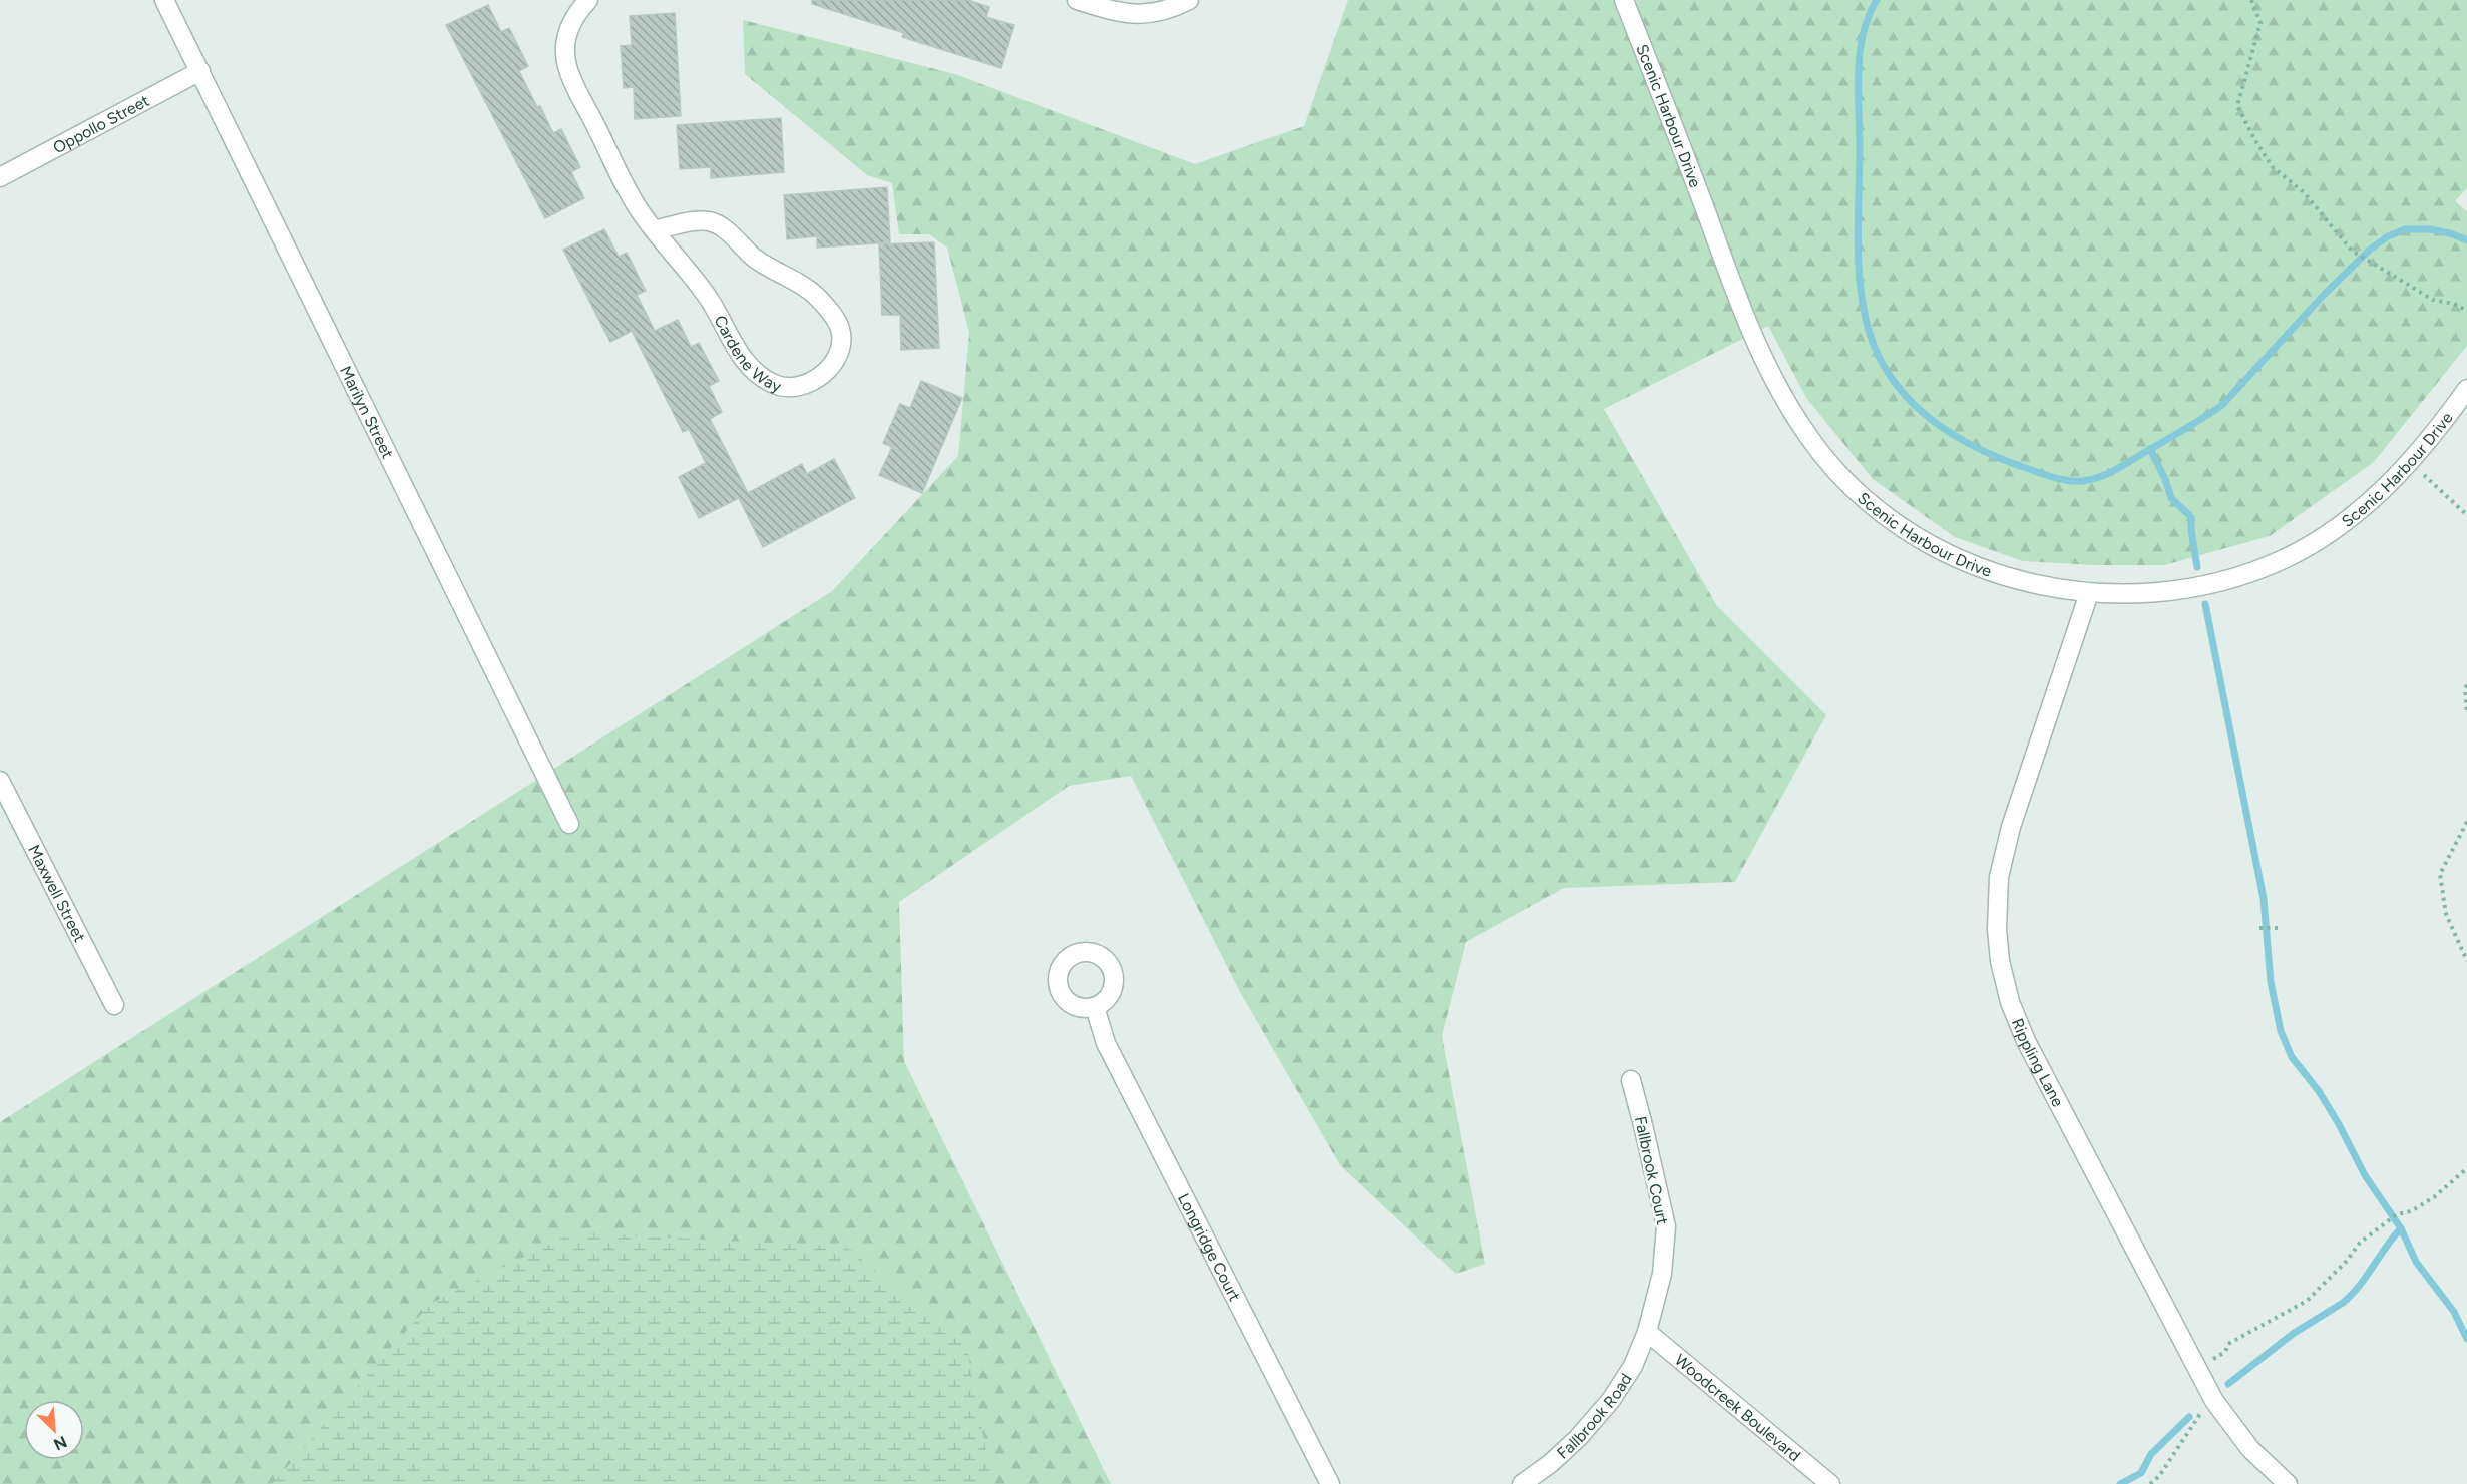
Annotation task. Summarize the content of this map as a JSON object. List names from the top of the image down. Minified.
{"streets":{"street":["Scenic Harbour Drive","Oppollo Street","Cardene Way","Marilyn Street","Maxwell Street","Rippling Lane","Fallbrook Court","Longridge Court","Woodcreek Boulevard","Fallbrook Road"]},"crossings":[["Scenic Harbour Drive","Rippling Lane"],["Oppollo Street","Marilyn Street"],["Fallbrook Court","Woodcreek Boulevard"],["Fallbrook Court","Fallbrook Road"],["Woodcreek Boulevard","Fallbrook Road"]],"north":"bottom right"}
